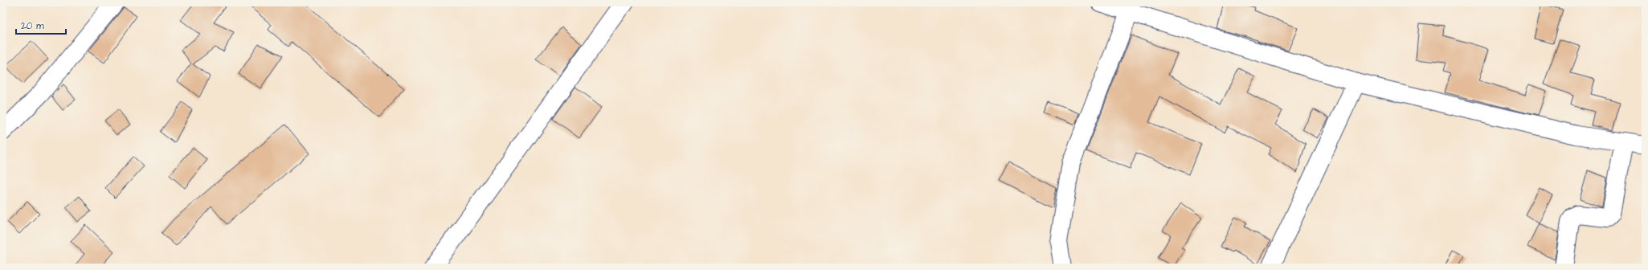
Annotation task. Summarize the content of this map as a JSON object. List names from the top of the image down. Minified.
{"scale_bar":"20 m"}
